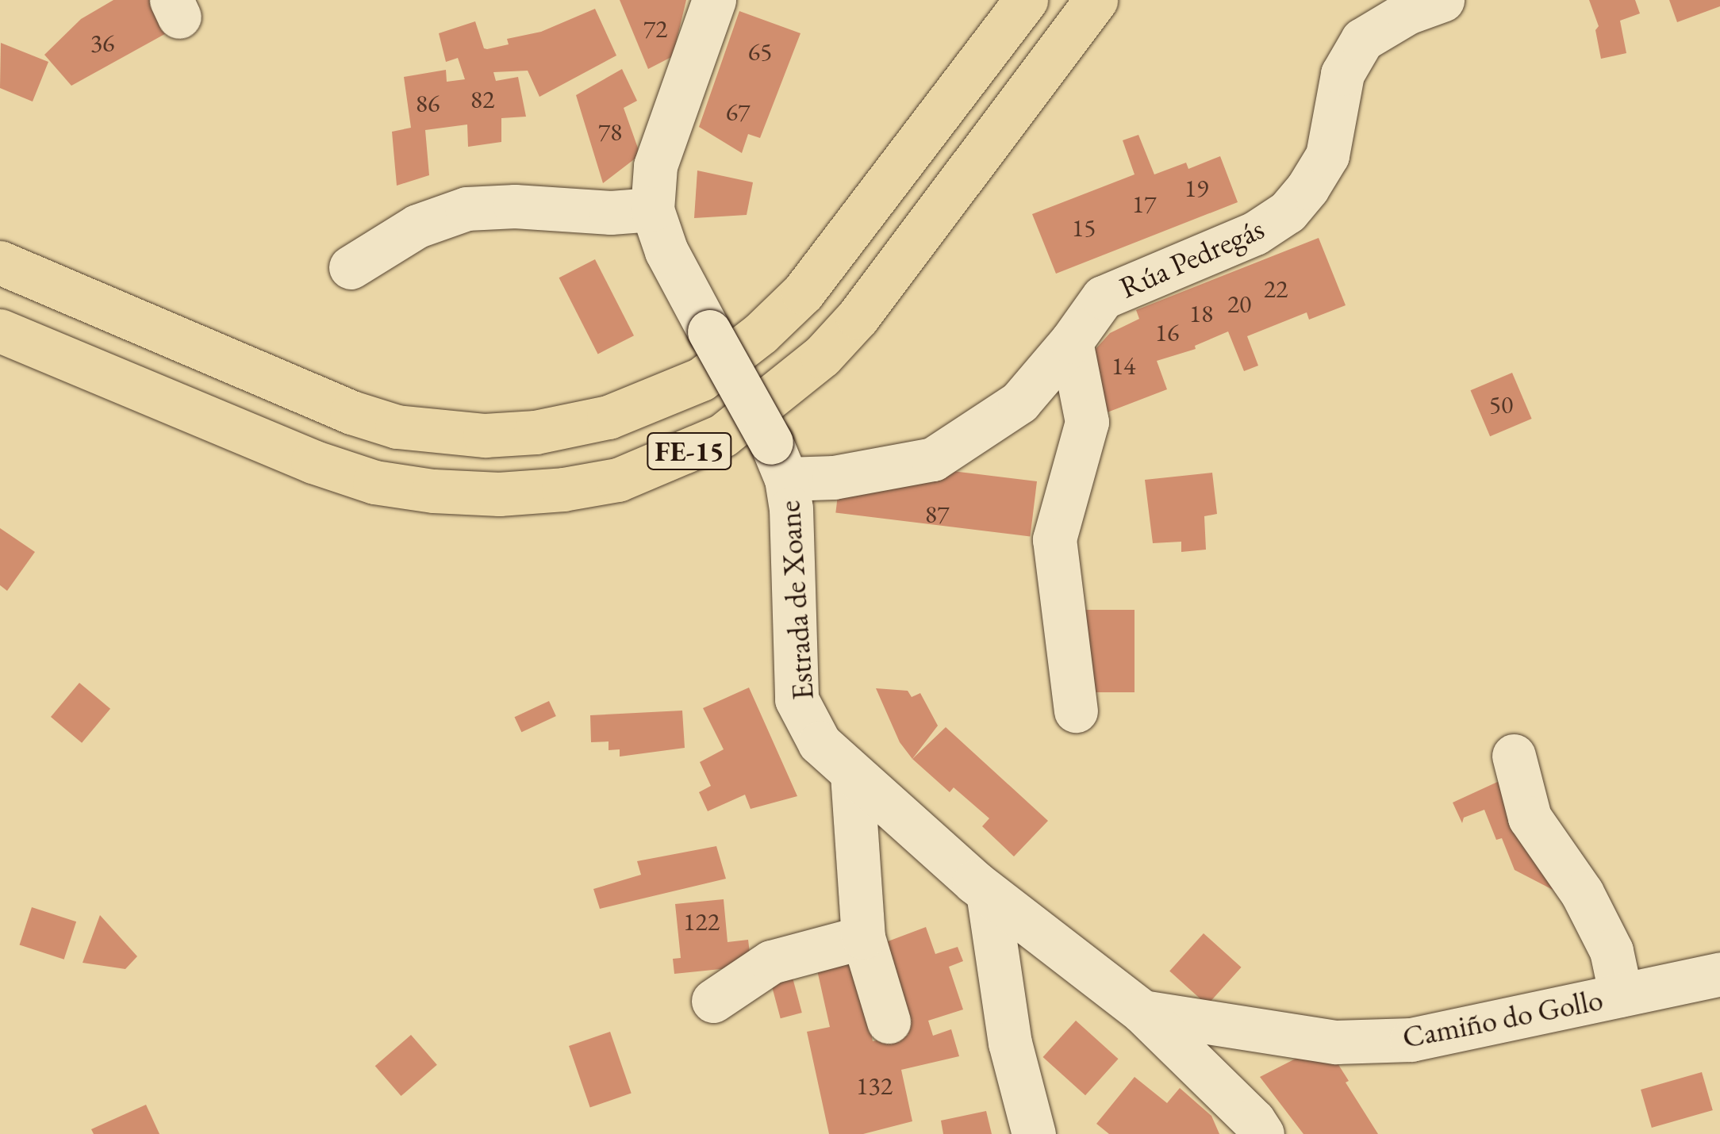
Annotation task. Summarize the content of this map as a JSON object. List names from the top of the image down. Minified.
{"streets":{"highway":["FE-15"],"street":["Rúa Pedregás","Estrada de Xoane","Camiño do Gollo"]},"crossings":[["Rúa Pedregás","Estrada de Xoane"],["Estrada de Xoane","Camiño do Gollo"]],"house_numbers":["72","36","65","82","86","67","78","19","17","15","22","20","18","16","14","50","87","122","132"]}
